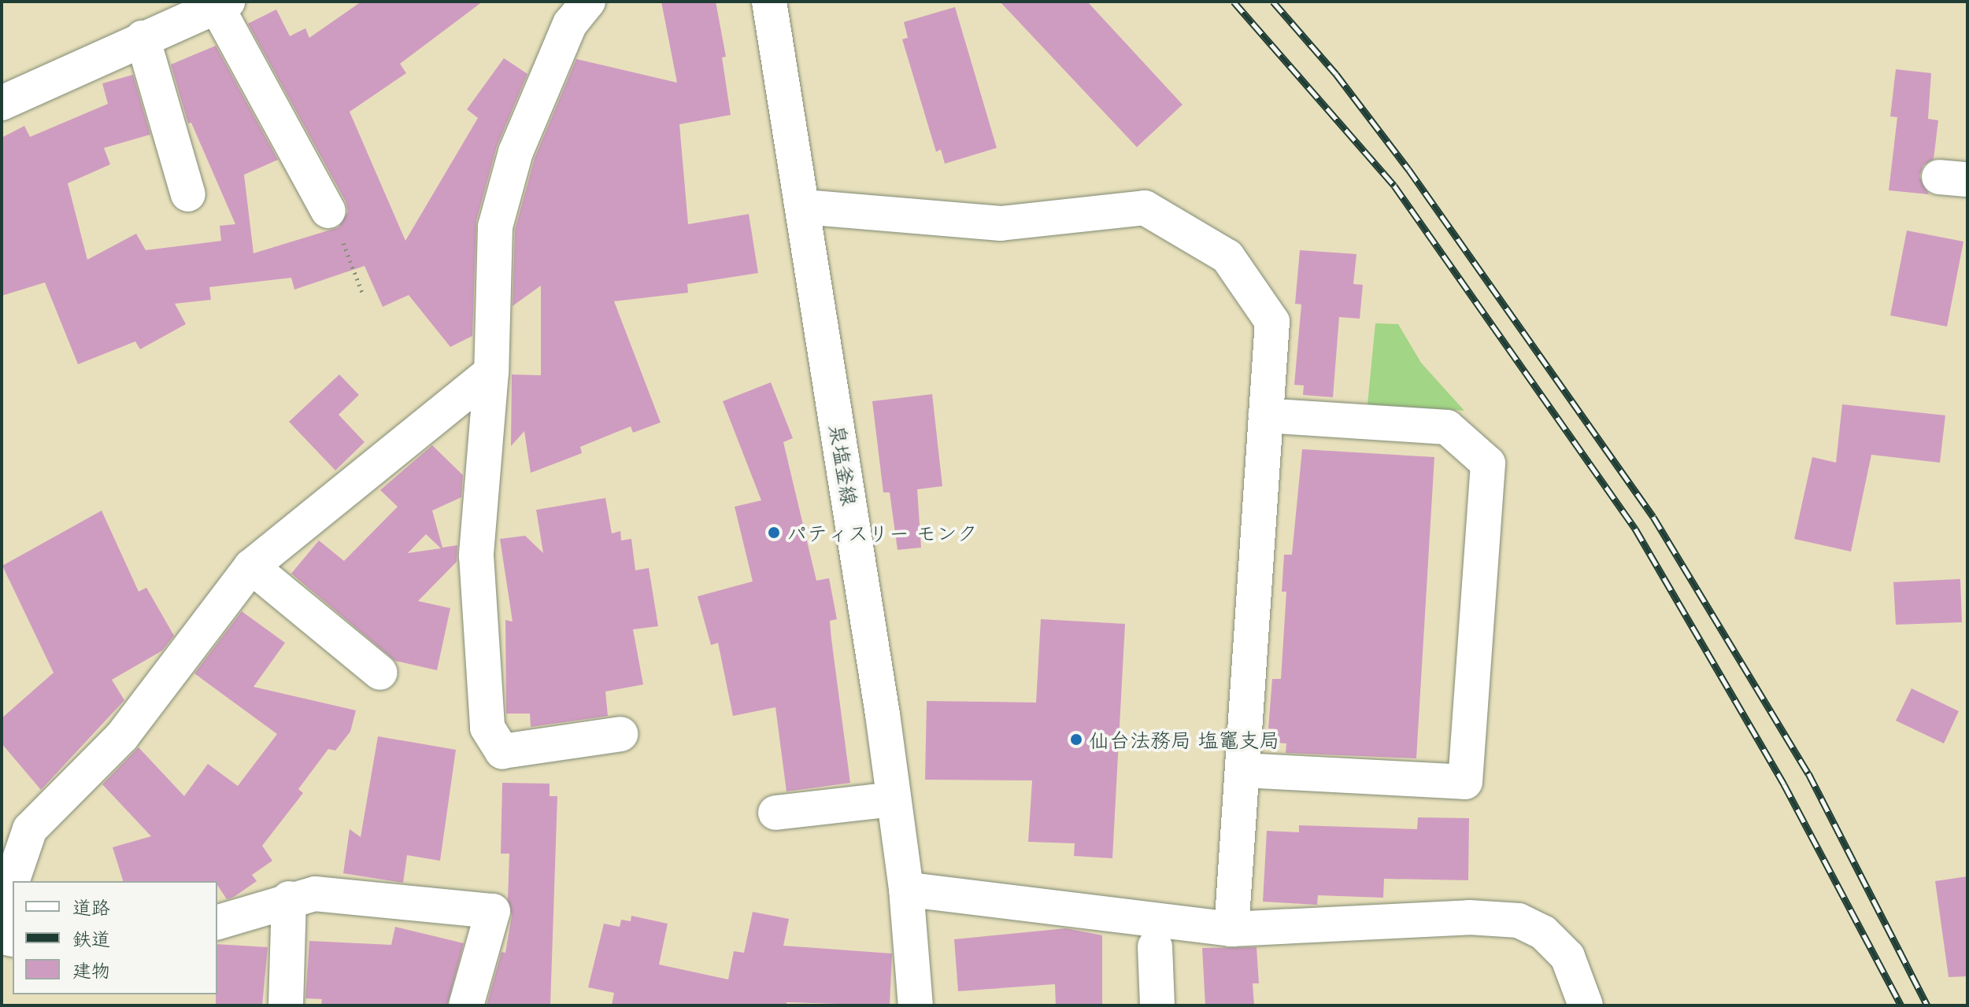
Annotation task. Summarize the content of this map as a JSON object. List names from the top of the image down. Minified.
{"streets":{"street":["泉塩釜線"]},"places":["パティスリー モンク","仙台法務局 塩竈支局"],"legend":["道路","鉄道","建物"]}
